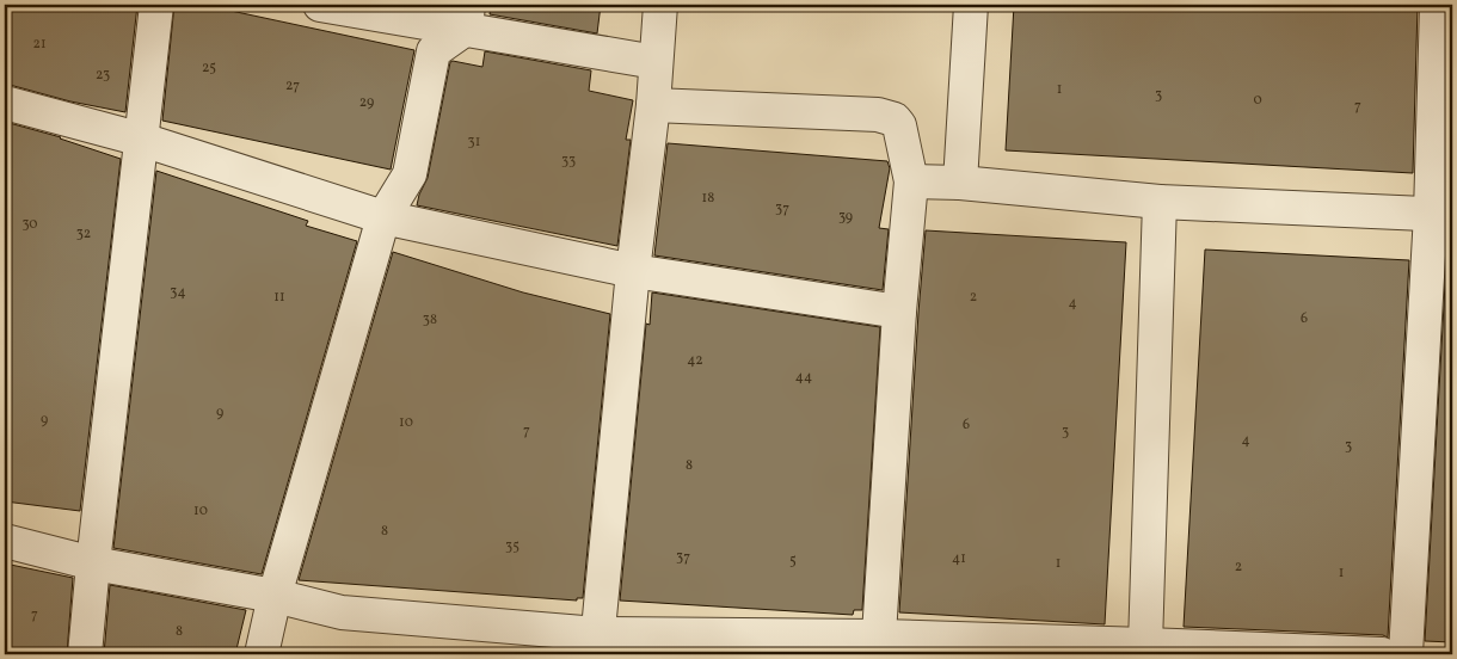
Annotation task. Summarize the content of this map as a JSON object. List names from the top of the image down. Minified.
{"house_numbers":["21","25","23","27","1","3","0","29","7","31","33","18","37","39","30","32","34","11","2","4","6","38","42","44","9","9","10","6","7","3","4","3","8","10","8","35","37","41","5","1","2","1","7","8"]}
